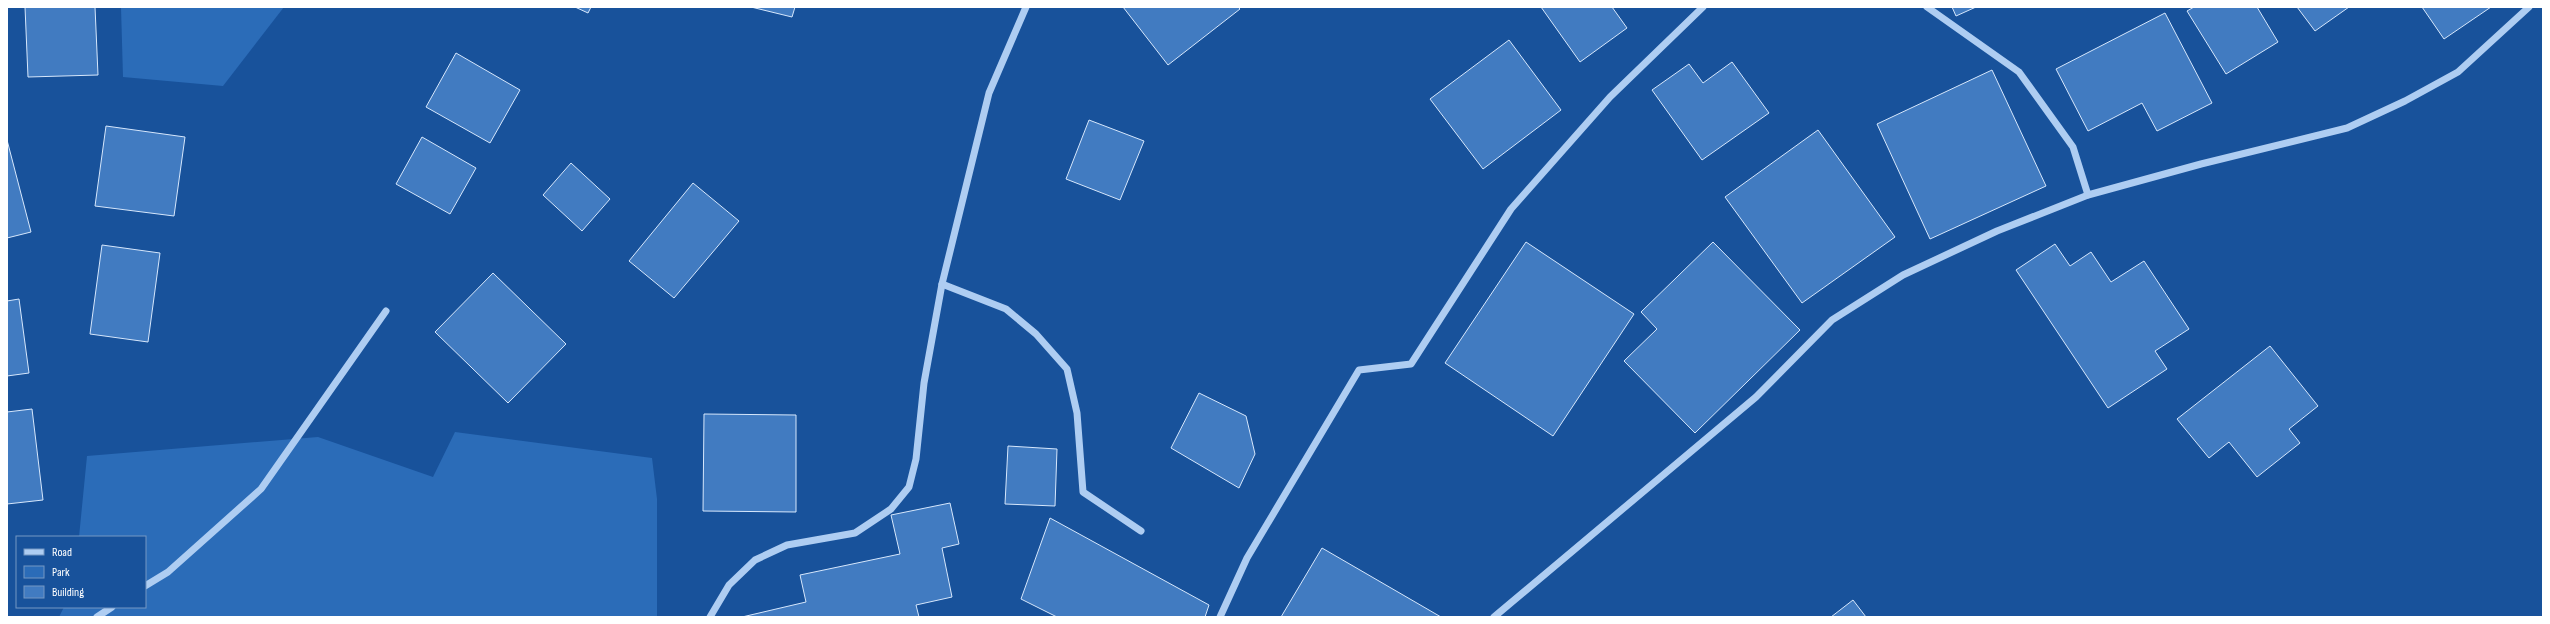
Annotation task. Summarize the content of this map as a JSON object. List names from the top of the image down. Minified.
{"legend":["Road","Park","Building"]}
